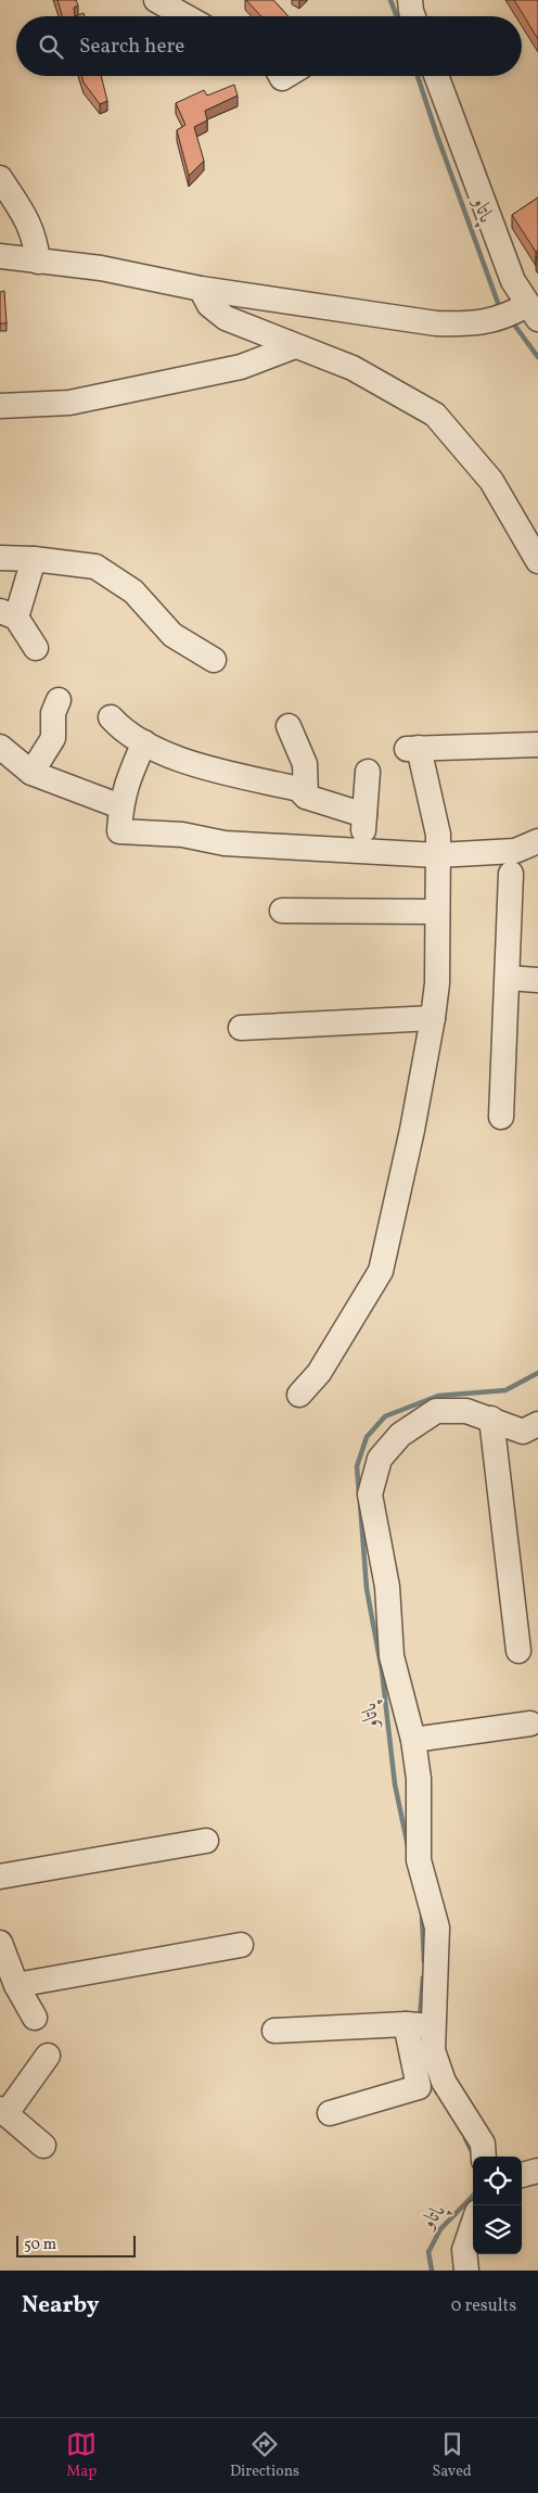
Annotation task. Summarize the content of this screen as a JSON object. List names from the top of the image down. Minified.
{"water":["پاتاو"],"scale_bar":"50 m","page":{"search":"Search here","scale":"50 m","heading":["Nearby","0 results"],"nav":["Map","Directions","Saved"]}}
